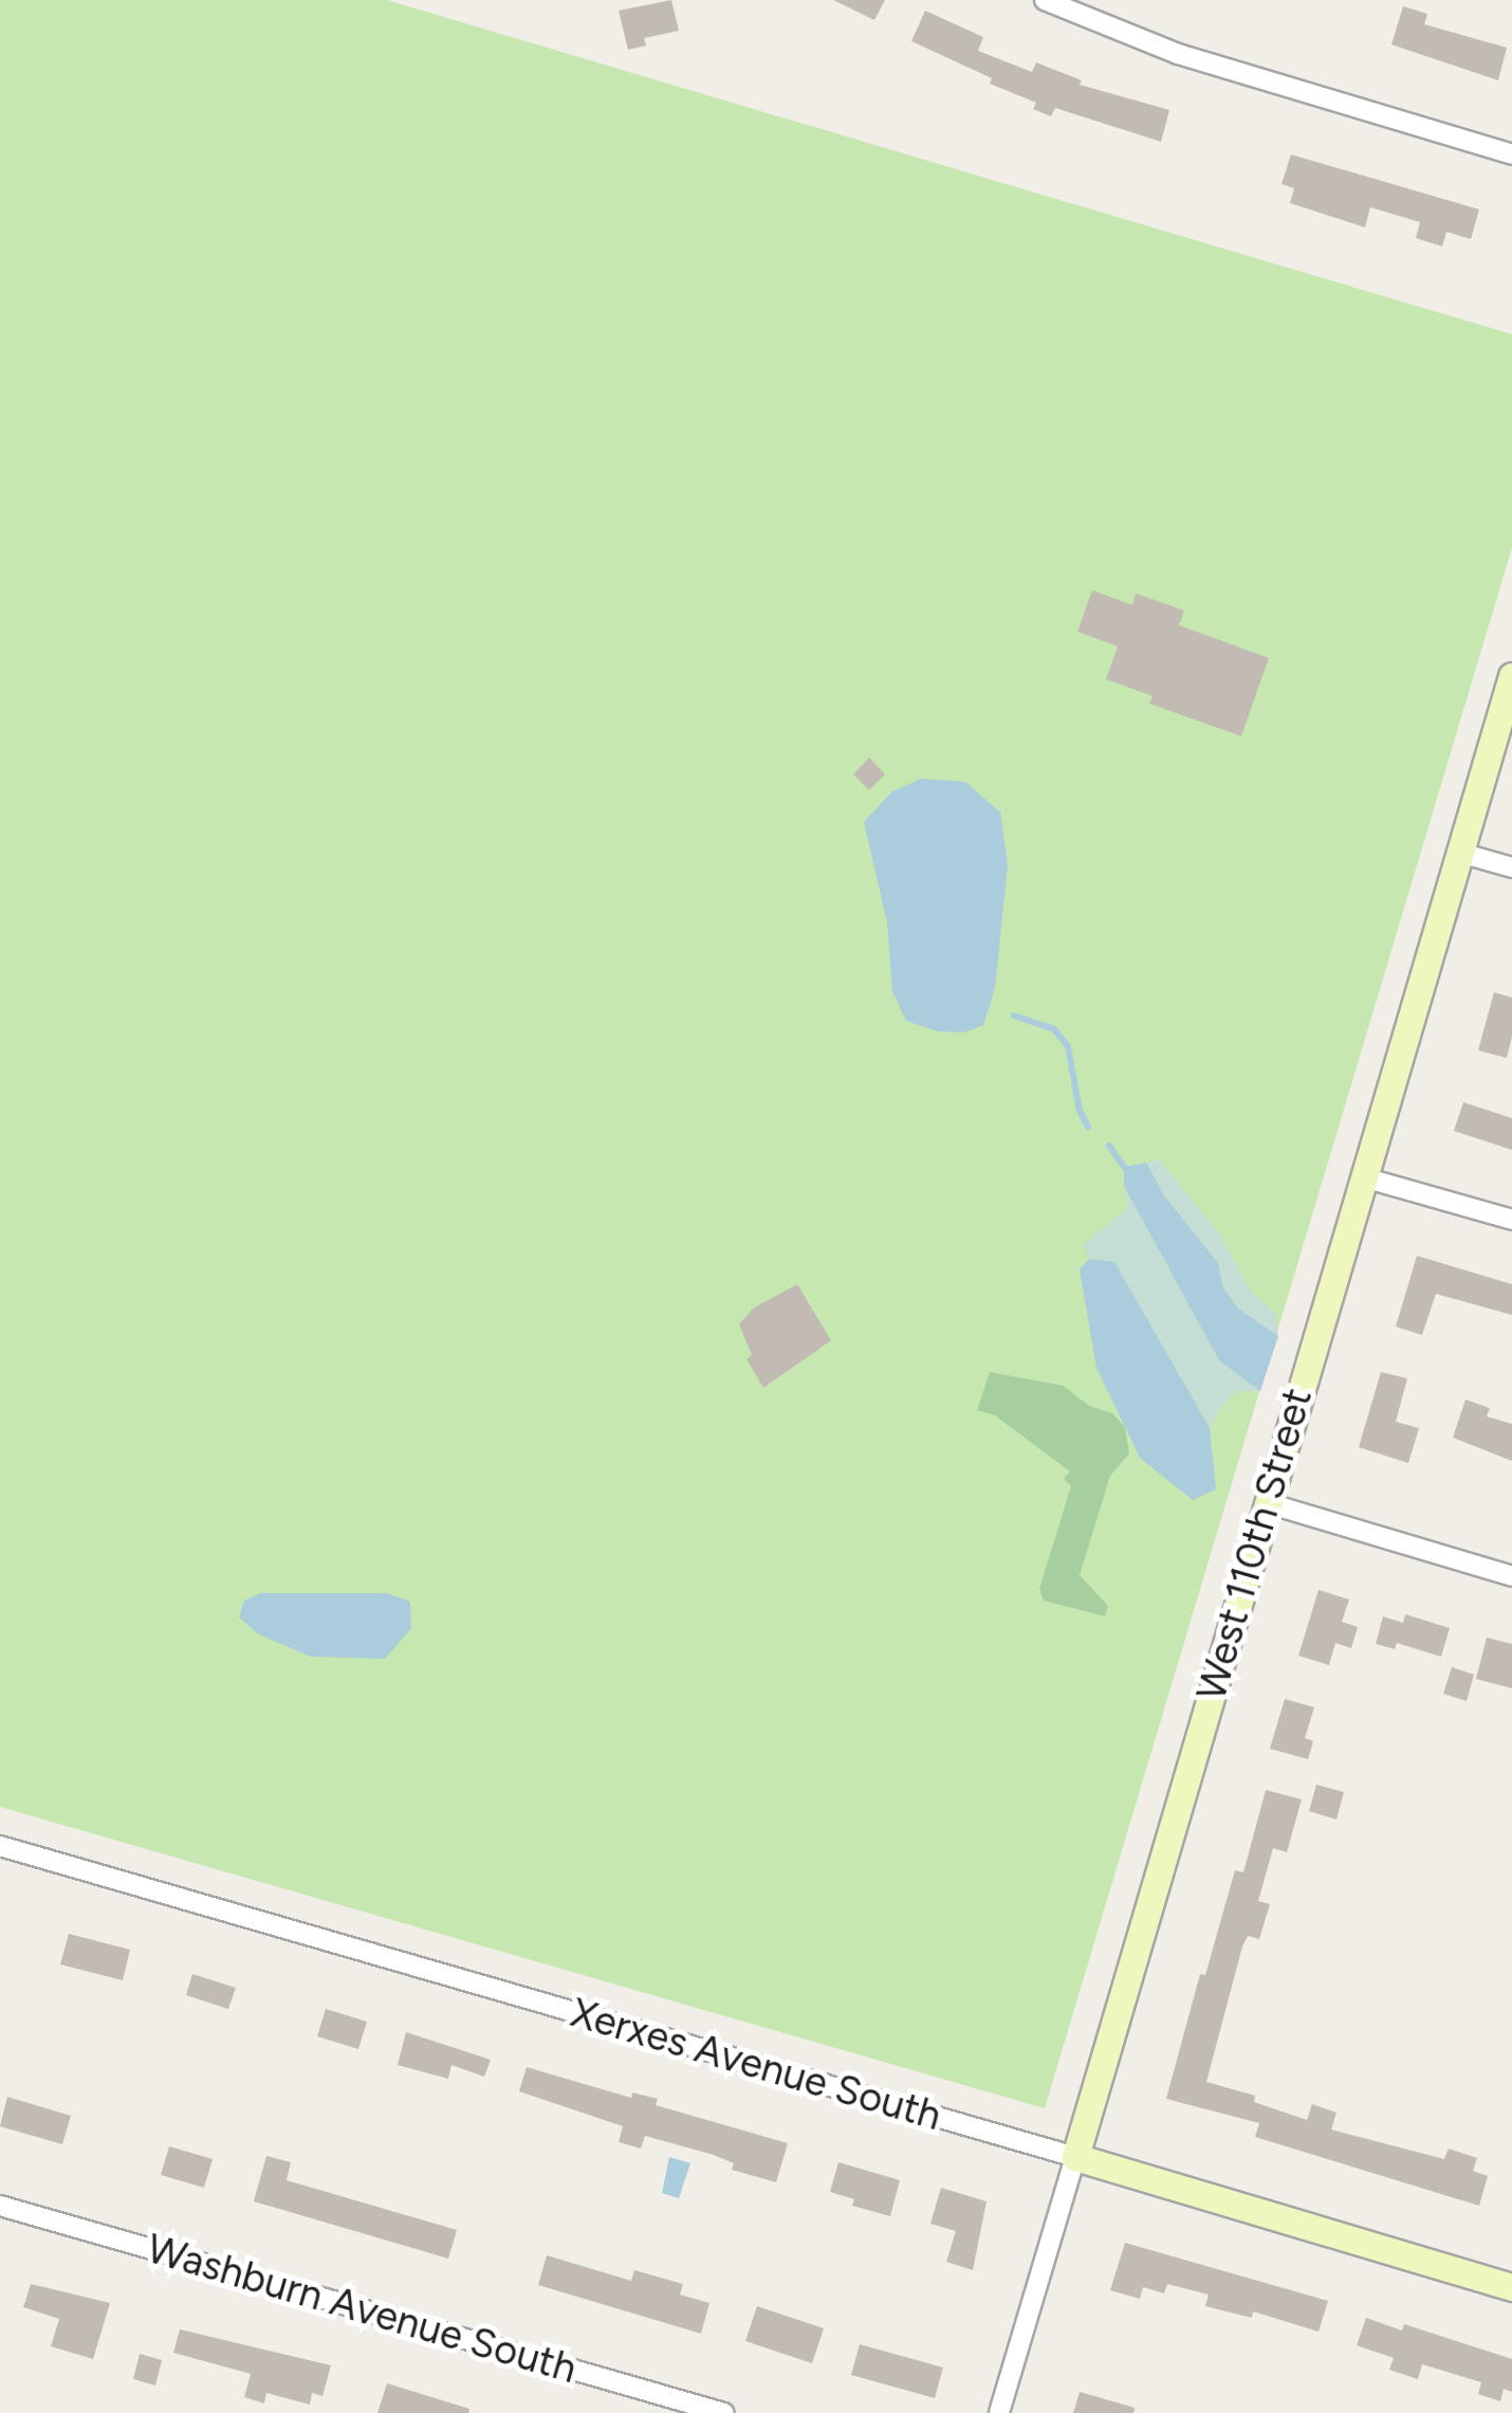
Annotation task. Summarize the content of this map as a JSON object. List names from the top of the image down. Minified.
{"streets":{"street":["West 110th Street","Xerxes Avenue South","Washburn Avenue South"]},"crossings":[["West 110th Street","Xerxes Avenue South"]]}
